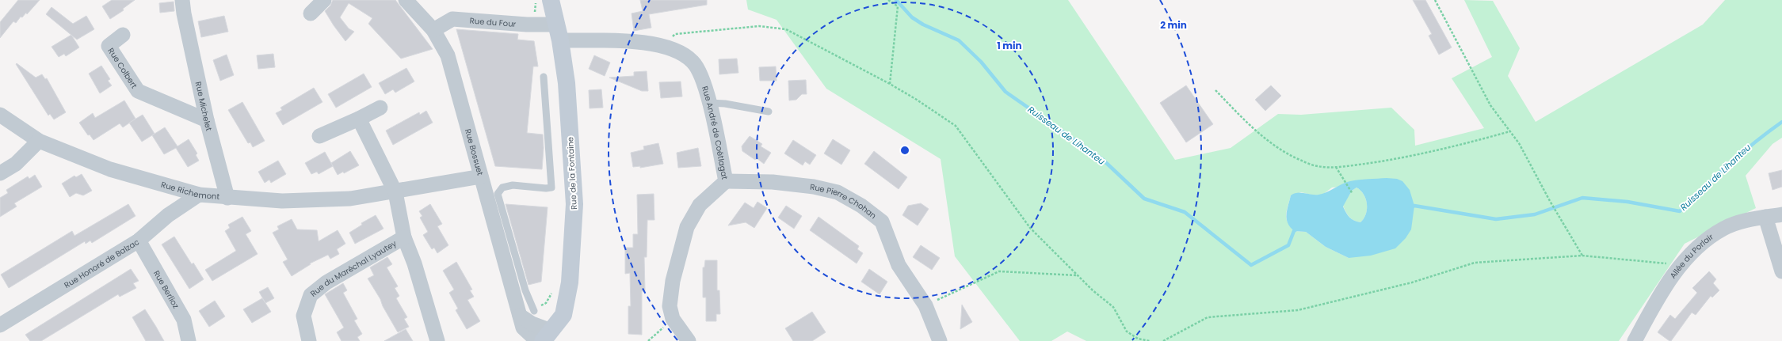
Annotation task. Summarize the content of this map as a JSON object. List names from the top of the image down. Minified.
{"streets":{"main road":["Rue de la Fontaine"],"street":["Rue du Four","Rue Colbert","Rue Michelet","Rue André de Coëtlagat","Rue Bossuet","Rue Richemont","Rue Pierre Chohan","Allée du Porlair","Rue Honoré de Balzac","Rue du Maréchal Lyautey","Rue Berlioz"]},"crossings":[["Rue du Four","Rue André de Coëtlagat"],["Rue du Four","Rue Bossuet"],["Rue du Four","Rue de la Fontaine"],["Rue Colbert","Rue Michelet"],["Rue Michelet","Rue Richemont"],["Rue André de Coëtlagat","Rue de la Fontaine"],["Rue André de Coëtlagat","Rue Pierre Chohan"],["Rue Bossuet","Rue Richemont"],["Rue Richemont","Rue Honoré de Balzac"],["Rue Richemont","Rue du Maréchal Lyautey"],["Rue Honoré de Balzac","Rue Berlioz"]],"water":["Ruisseau de Lihanteu"],"rings":["2 min","1 min"]}
